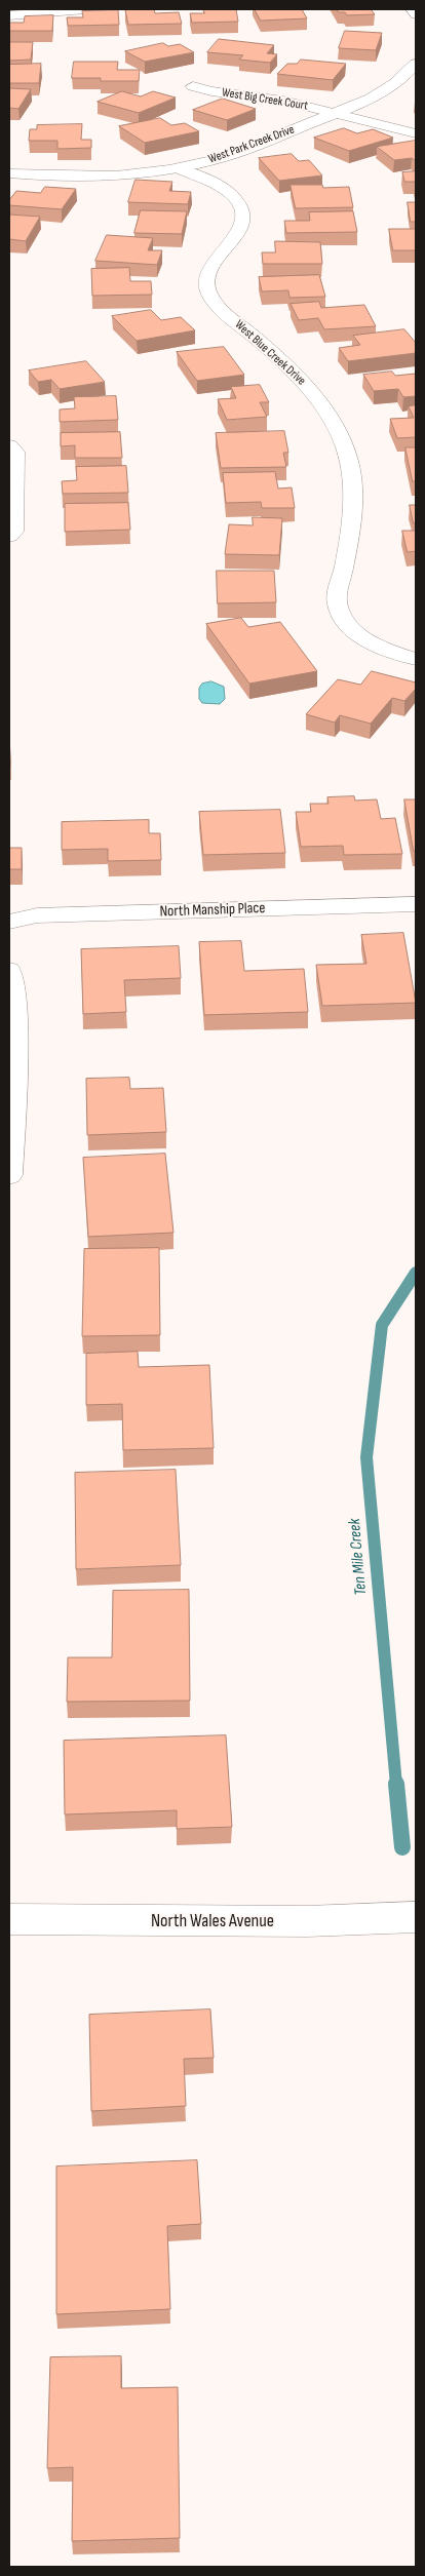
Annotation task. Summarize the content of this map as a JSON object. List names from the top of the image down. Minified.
{"streets":{"street":["West Big Creek Court","West Park Creek Drive","West Blue Creek Drive","North Manship Place","North Wales Avenue"]},"crossings":[["West Big Creek Court","West Park Creek Drive"],["West Park Creek Drive","West Blue Creek Drive"]],"water":["Ten Mile Creek"]}
